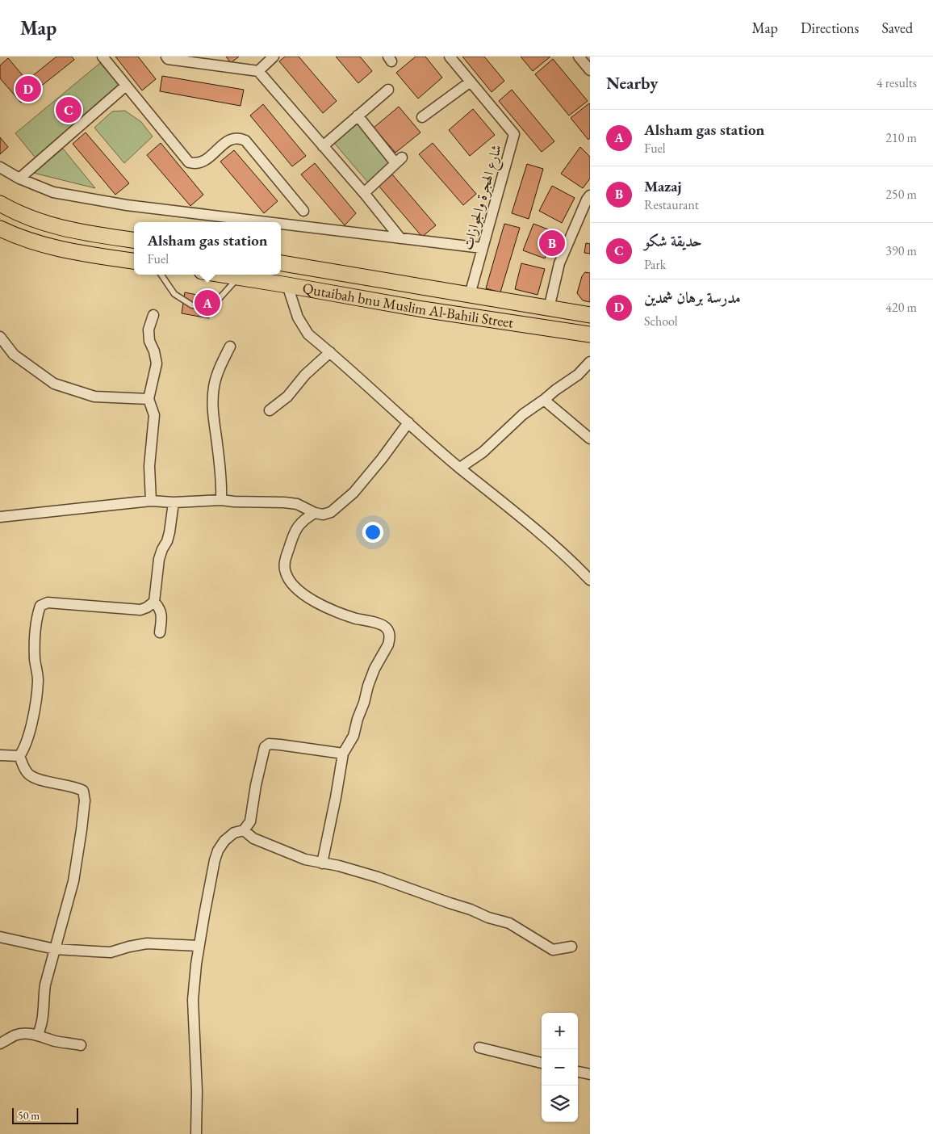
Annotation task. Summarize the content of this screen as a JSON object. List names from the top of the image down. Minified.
{"streets":{"main road":["Qutaibah bnu Muslim Al-Bahili Street"],"street":["شارع الهجرة والجوازات"]},"crossings":[["شارع الهجرة والجوازات","Qutaibah bnu Muslim Al-Bahili Street"]],"scale_bar":"50 m","page":{"header":"Map","nav":["Map","Directions","Saved"],"heading":["Nearby","4 results"],"pins":["D","C","B","A"],"list":[{"mark":"A","name":"Alsham gas station","note":"Fuel","value":"210 m"},{"mark":"B","name":"Mazaj","note":"Restaurant","value":"250 m"},{"mark":"C","name":"حديقة شكو","note":"Park","value":"390 m"},{"mark":"D","name":"مدرسة برهان شمدين","note":"School","value":"420 m"}],"popup":["Alsham gas station","Fuel"],"map_buttons":["+","−"],"scale":"50 m"}}
